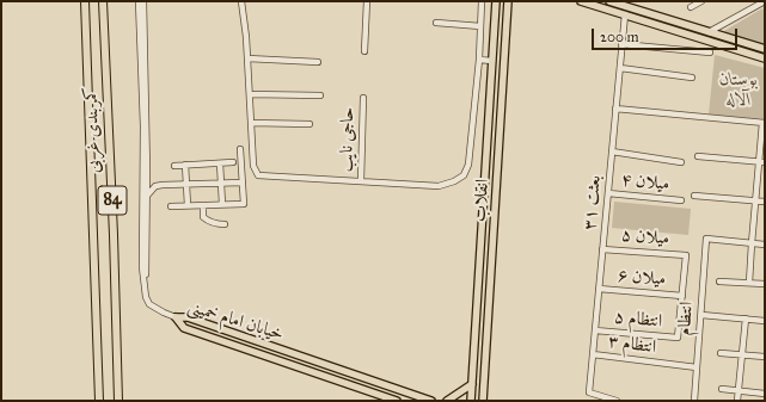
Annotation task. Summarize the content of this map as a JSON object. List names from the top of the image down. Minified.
{"streets":{"highway":["کمربندی غربی","84"],"main road":["انقلاب","خیابان امام خمینی"],"street":["حاجی نایب","میلان ۴","بعثت ۳۱","میلان ۵","میلان ۶","انتظام","انتظام ۵","انتظام ۳"]},"crossings":[["میلان ۴","بعثت ۳۱"],["بعثت ۳۱","میلان ۵"],["بعثت ۳۱","میلان ۶"],["بعثت ۳۱","انتظام ۵"],["بعثت ۳۱","انتظام ۳"],["میلان ۵","میلان ۶"],["میلان ۵","انتظام ۵"],["میلان ۶","انتظام ۵"],["انتظام","انتظام ۳"]],"parks":["بوستان آلاله"],"scale_bar":"200 m"}
